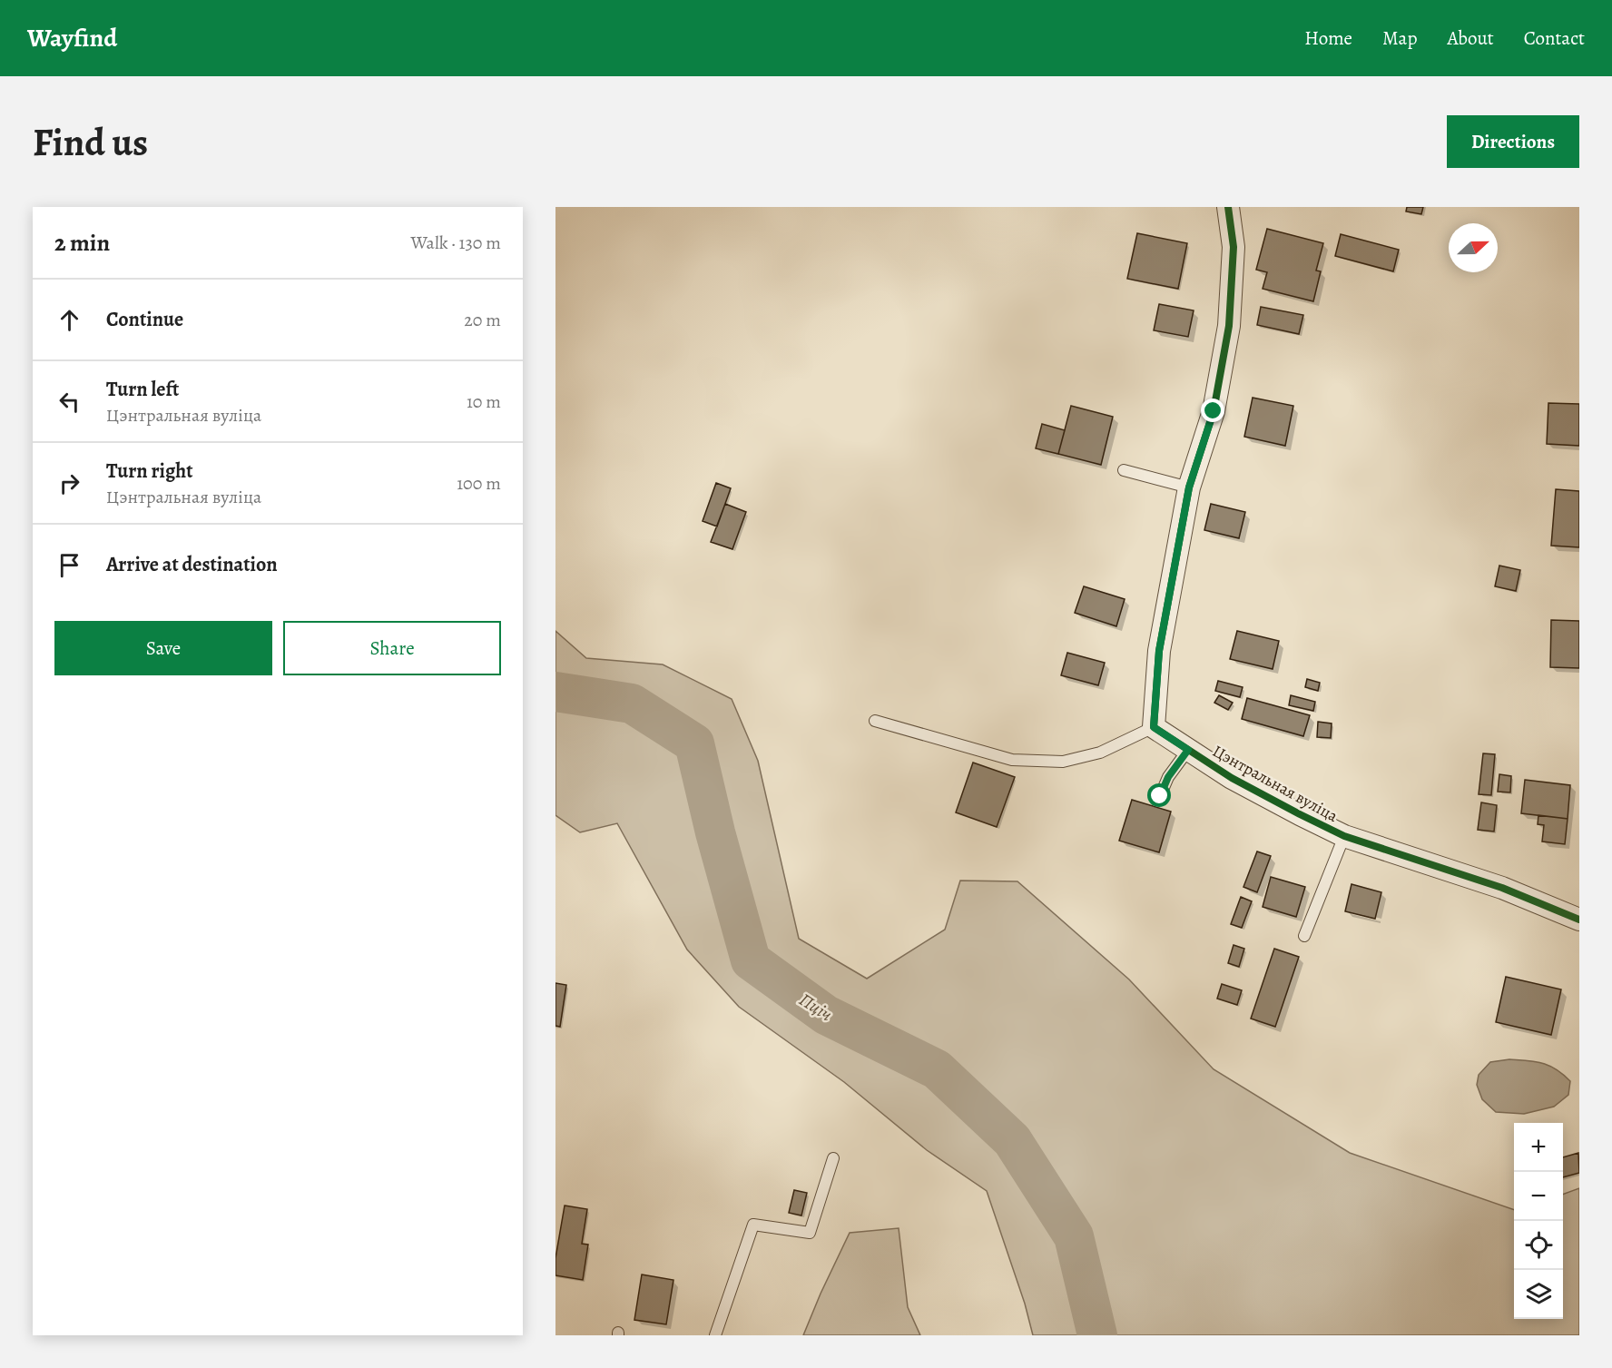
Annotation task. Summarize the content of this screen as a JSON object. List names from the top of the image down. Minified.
{"streets":{"street":["Цэнтральная вуліца"]},"water":["Пціч"],"north":"right","page":{"header":"Wayfind","nav":["Home","Map","About","Contact"],"buttons":["Directions",["Save","Share"]],"title":"Find us","heading":["2 min","Walk · 130 m"],"list":[["Continue","20 m"],["Turn left","Цэнтральная вуліца","10 m"],["Turn right","Цэнтральная вуліца","100 m"],"Arrive at destination"],"map_buttons":["+","−"]}}
